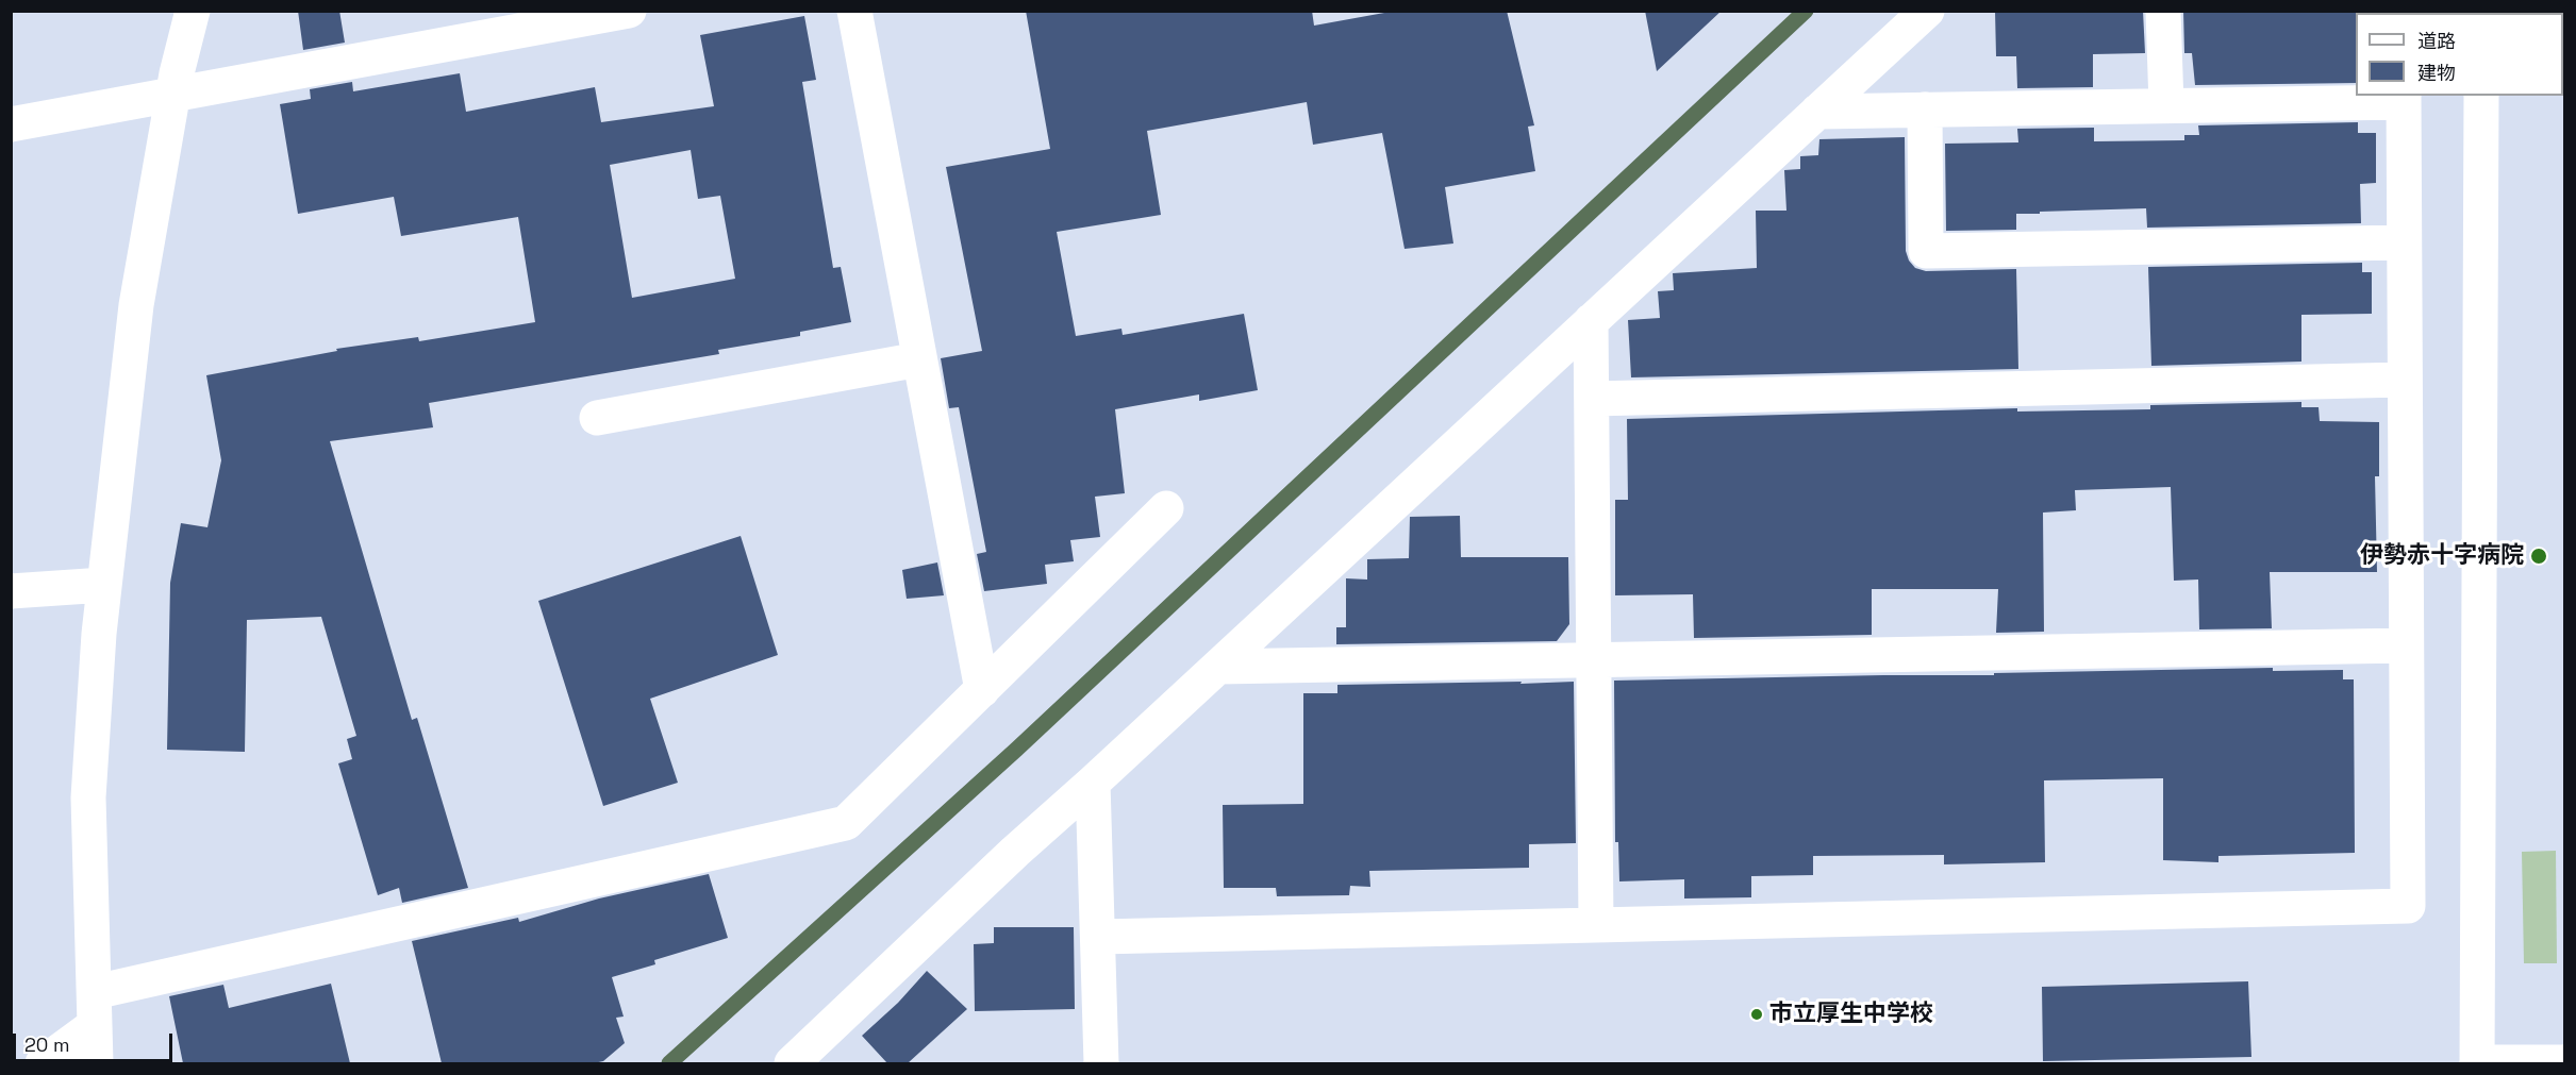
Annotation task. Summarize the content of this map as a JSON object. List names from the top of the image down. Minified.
{"places":["伊勢赤十字病院","市立厚生中学校"],"legend":["道路","建物"],"scale_bar":"20 m"}
